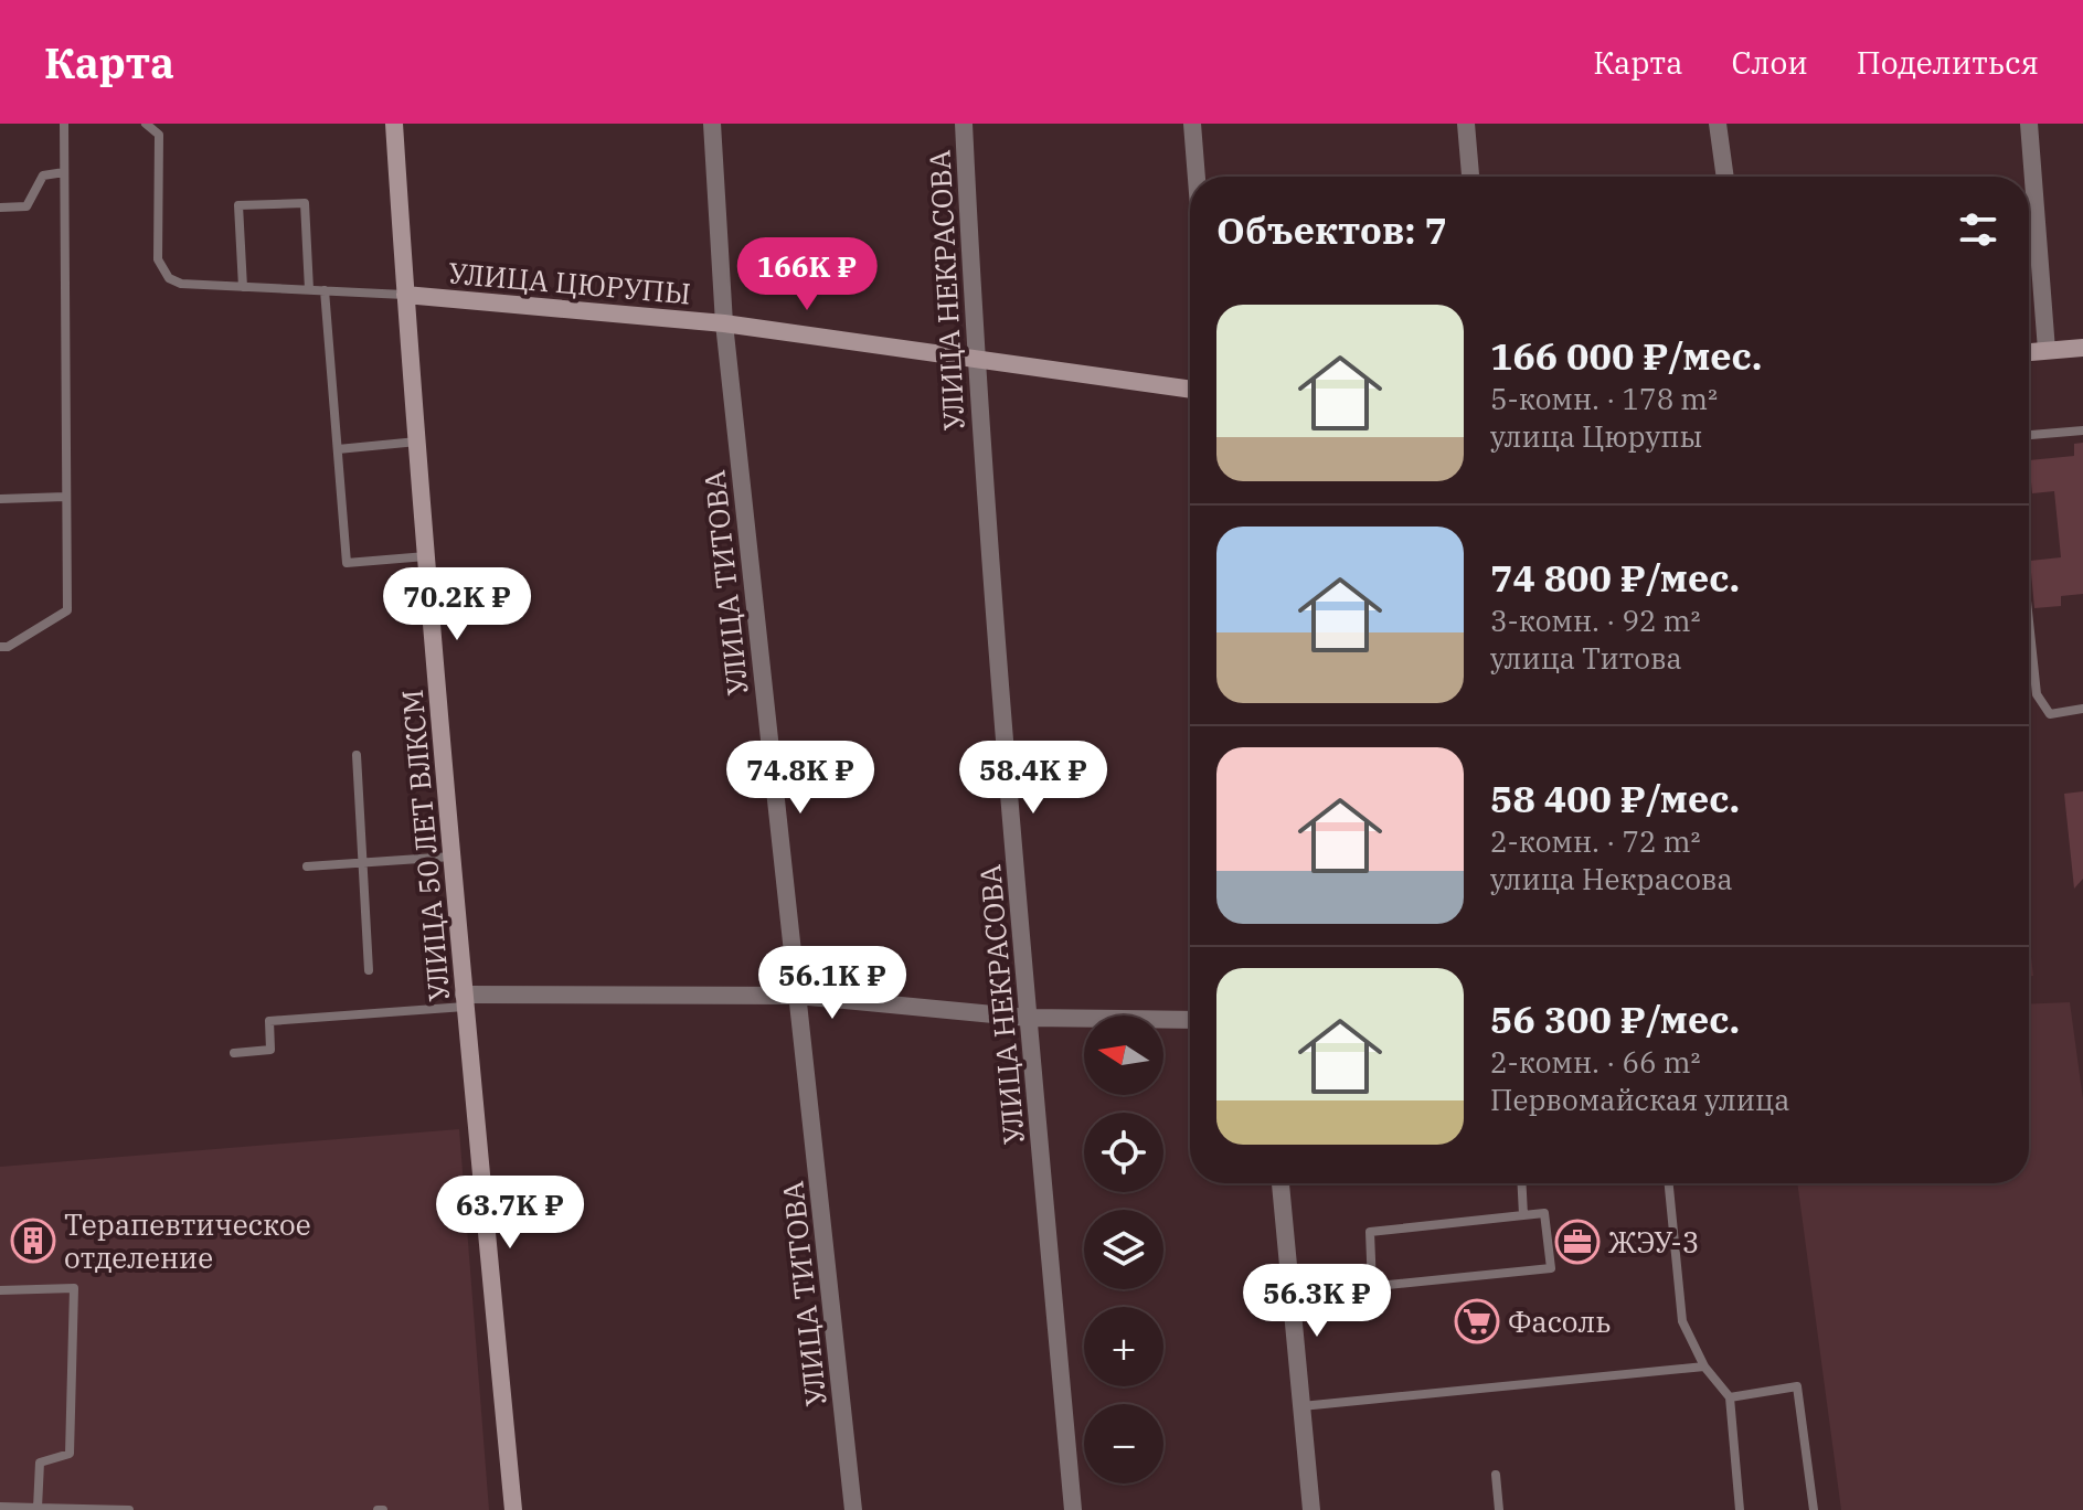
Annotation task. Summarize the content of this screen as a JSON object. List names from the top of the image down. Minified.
{"streets":{"street":["УЛИЦА ЦЮРУПЫ","УЛИЦА НЕКРАСОВА","УЛИЦА ТИТОВА","УЛИЦА 50 ЛЕТ ВЛКСМ"]},"crossings":[["УЛИЦА ЦЮРУПЫ","УЛИЦА НЕКРАСОВА"],["УЛИЦА ЦЮРУПЫ","УЛИЦА ТИТОВА"],["УЛИЦА ЦЮРУПЫ","УЛИЦА 50 ЛЕТ ВЛКСМ"]],"places":{"building":["Терапевтическое отделение"],"office":["ЖЭУ-3"],"supermarket":["Фасоль"]},"north":"left","page":{"header":"Карта","nav":["Карта","Слои","Поделиться"],"heading":"Объектов: 7","price":["166K ₽","70.2K ₽","74.8K ₽","58.4K ₽","56.1K ₽","63.7K ₽","56.3K ₽"],"list":[{"name":"166 000 ₽/мес.","note":"5-комн. · 178 m² · улица Цюрупы"},{"name":"74 800 ₽/мес.","note":"3-комн. · 92 m² · улица Титова"},{"name":"58 400 ₽/мес.","note":"2-комн. · 72 m² · улица Некрасова"},{"name":"56 300 ₽/мес.","note":"2-комн. · 66 m² · Первомайская улица"}],"map_buttons":["+","−"]}}
